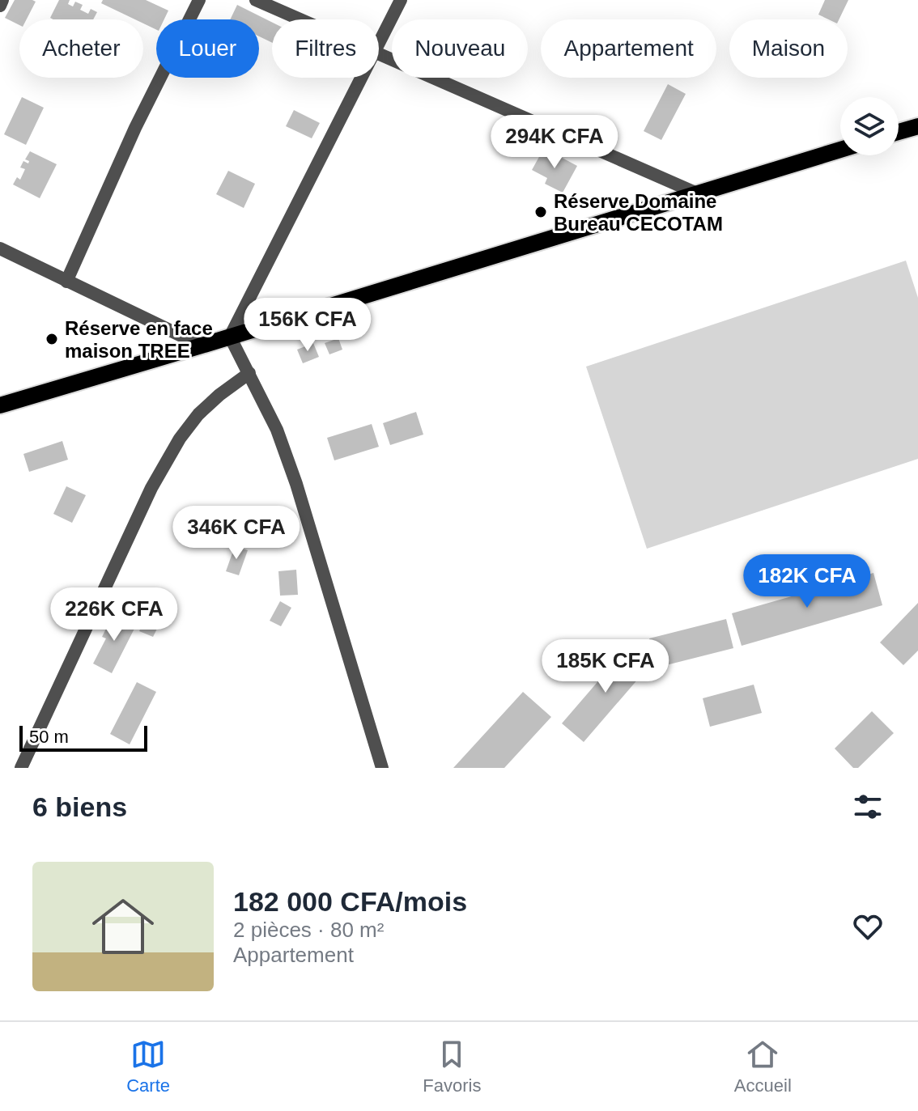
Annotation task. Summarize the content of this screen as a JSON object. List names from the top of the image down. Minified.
{"places":["Réserve Domaine Bureau CECOTAM","Réserve en face maison TREE"],"scale_bar":"50 m","page":{"chip":["Acheter","Louer","Filtres","Nouveau","Appartement","Maison"],"price":["294K CFA","156K CFA","346K CFA","182K CFA","226K CFA","185K CFA"],"scale":"50 m","heading":"6 biens","list":[{"name":"182 000 CFA/mois","note":"2 pièces · 80 m² · Appartement"}],"tabs":["Carte","Favoris","Accueil"]}}
